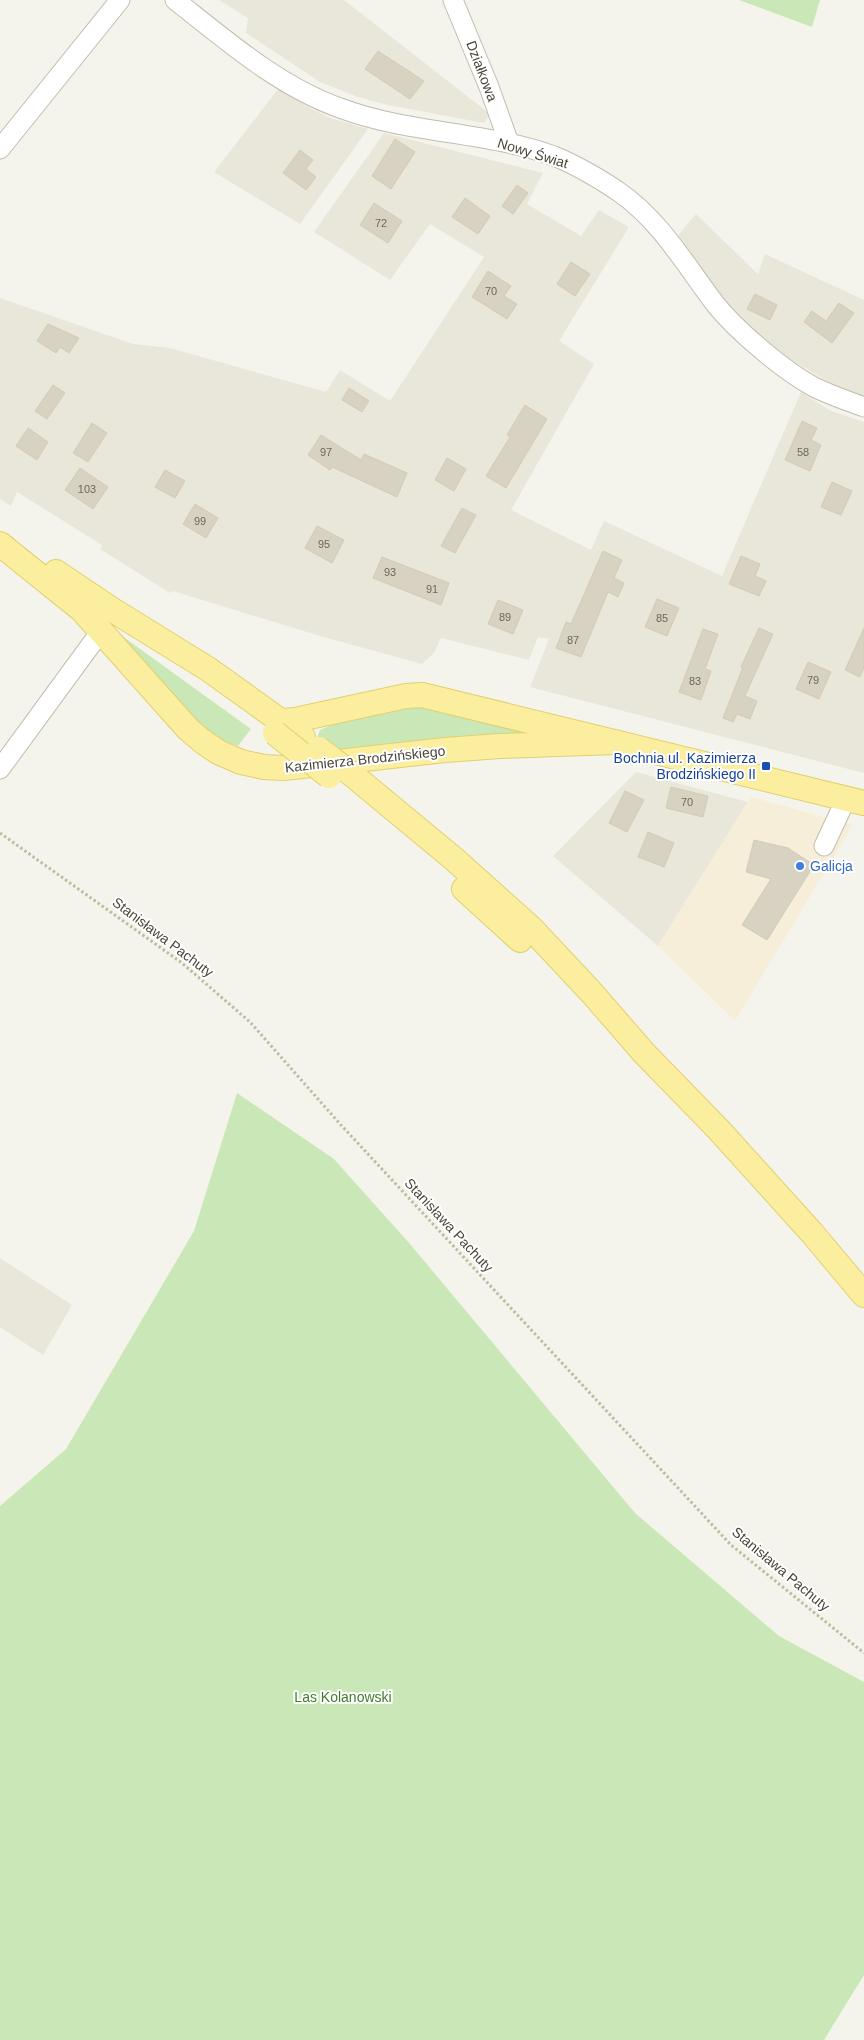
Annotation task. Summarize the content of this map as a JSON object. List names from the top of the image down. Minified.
{"streets":{"main road":["Kazimierza Brodzińskiego"],"street":["Działkowa","Nowy Świat"],"path":["Stanisława Pachuty"]},"crossings":[["Działkowa","Nowy Świat"]],"parks":["Las Kolanowski"],"places":{"transit":["Bochnia ul. Kazimierza Brodzińskiego II"],"other":["Galicja"]},"house_numbers":["72","70","97","58","103","99","95","93","91","89","85","87","79","83","70"]}
